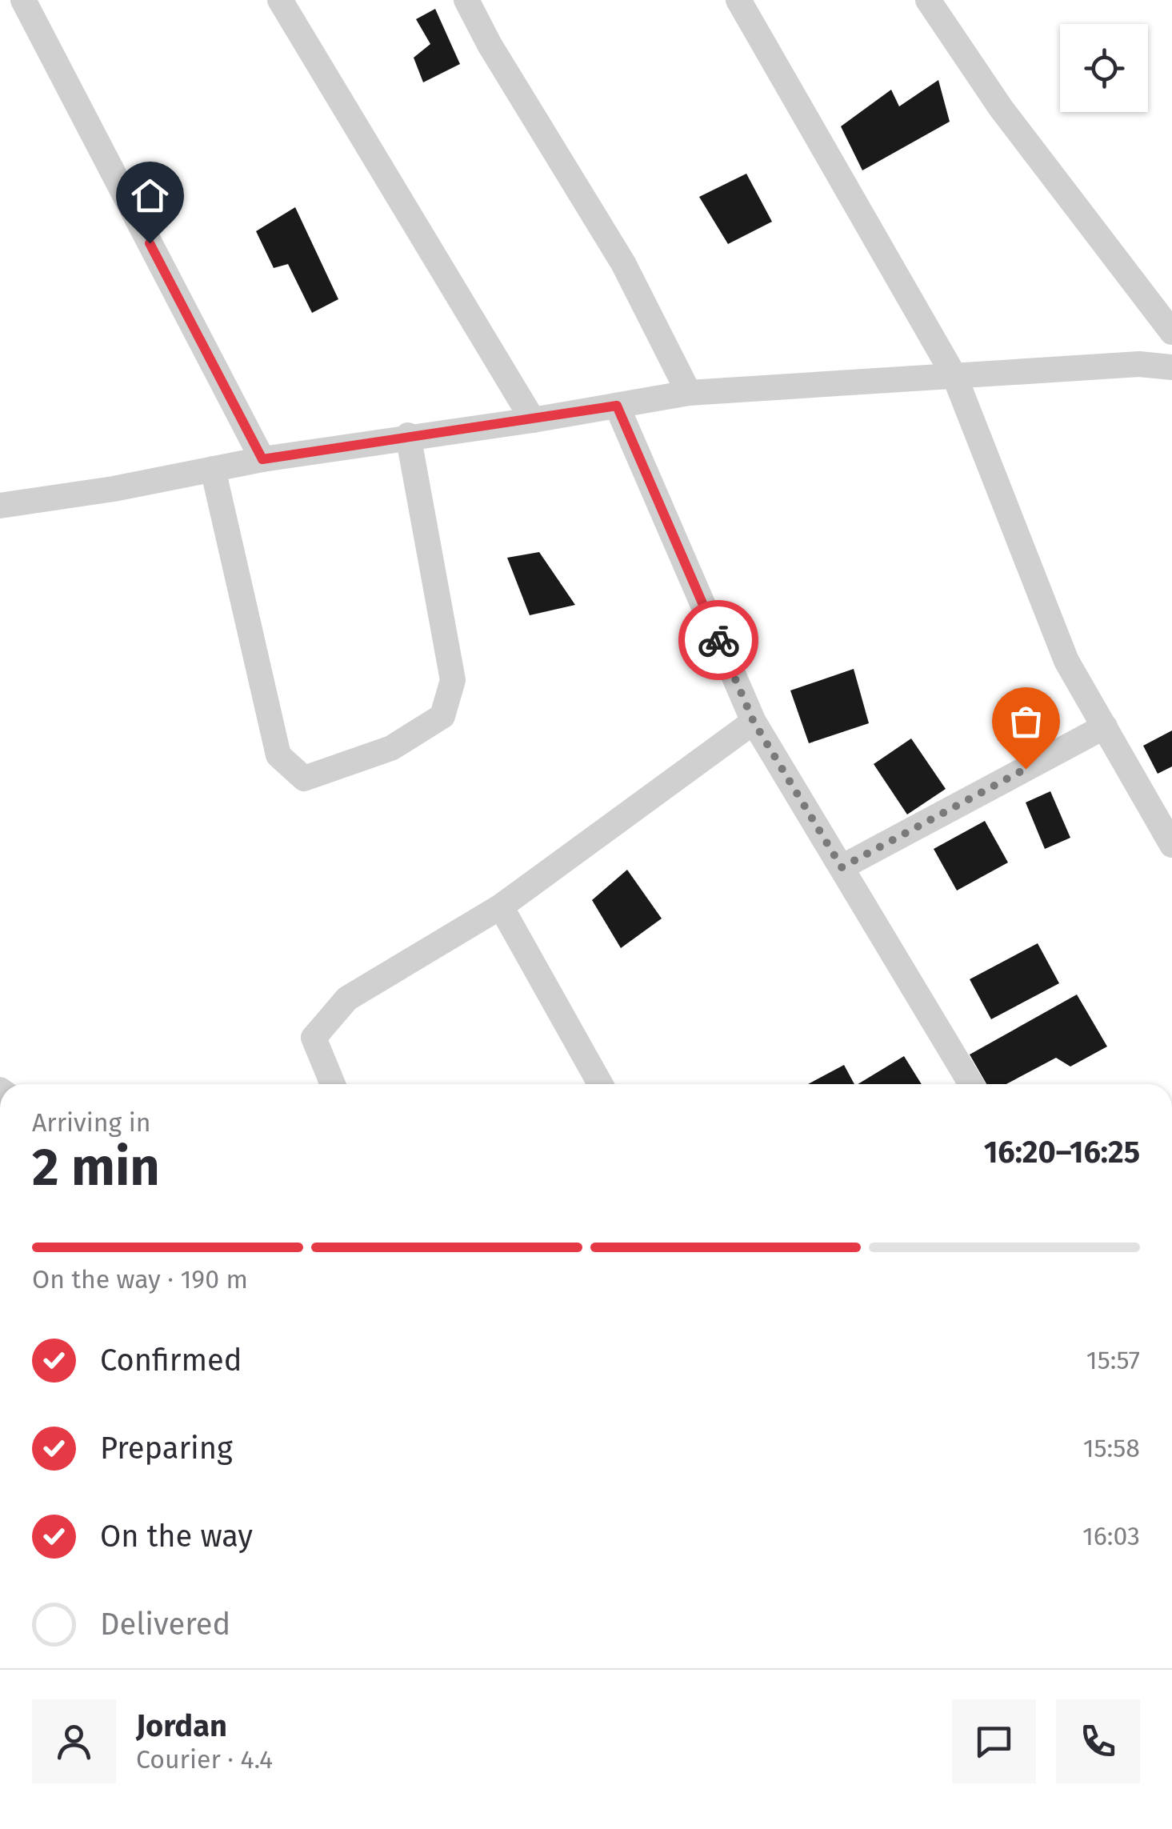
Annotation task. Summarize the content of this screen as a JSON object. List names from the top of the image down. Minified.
{"page":{"heading":["2 min","Arriving in","16:20–16:25"],"panel":["Jordan","Courier · 4.4"],"bar":"On the way · 190 m","list":[["Confirmed","15:57"],["Preparing","15:58"],["On the way","16:03"],"Delivered"]}}
